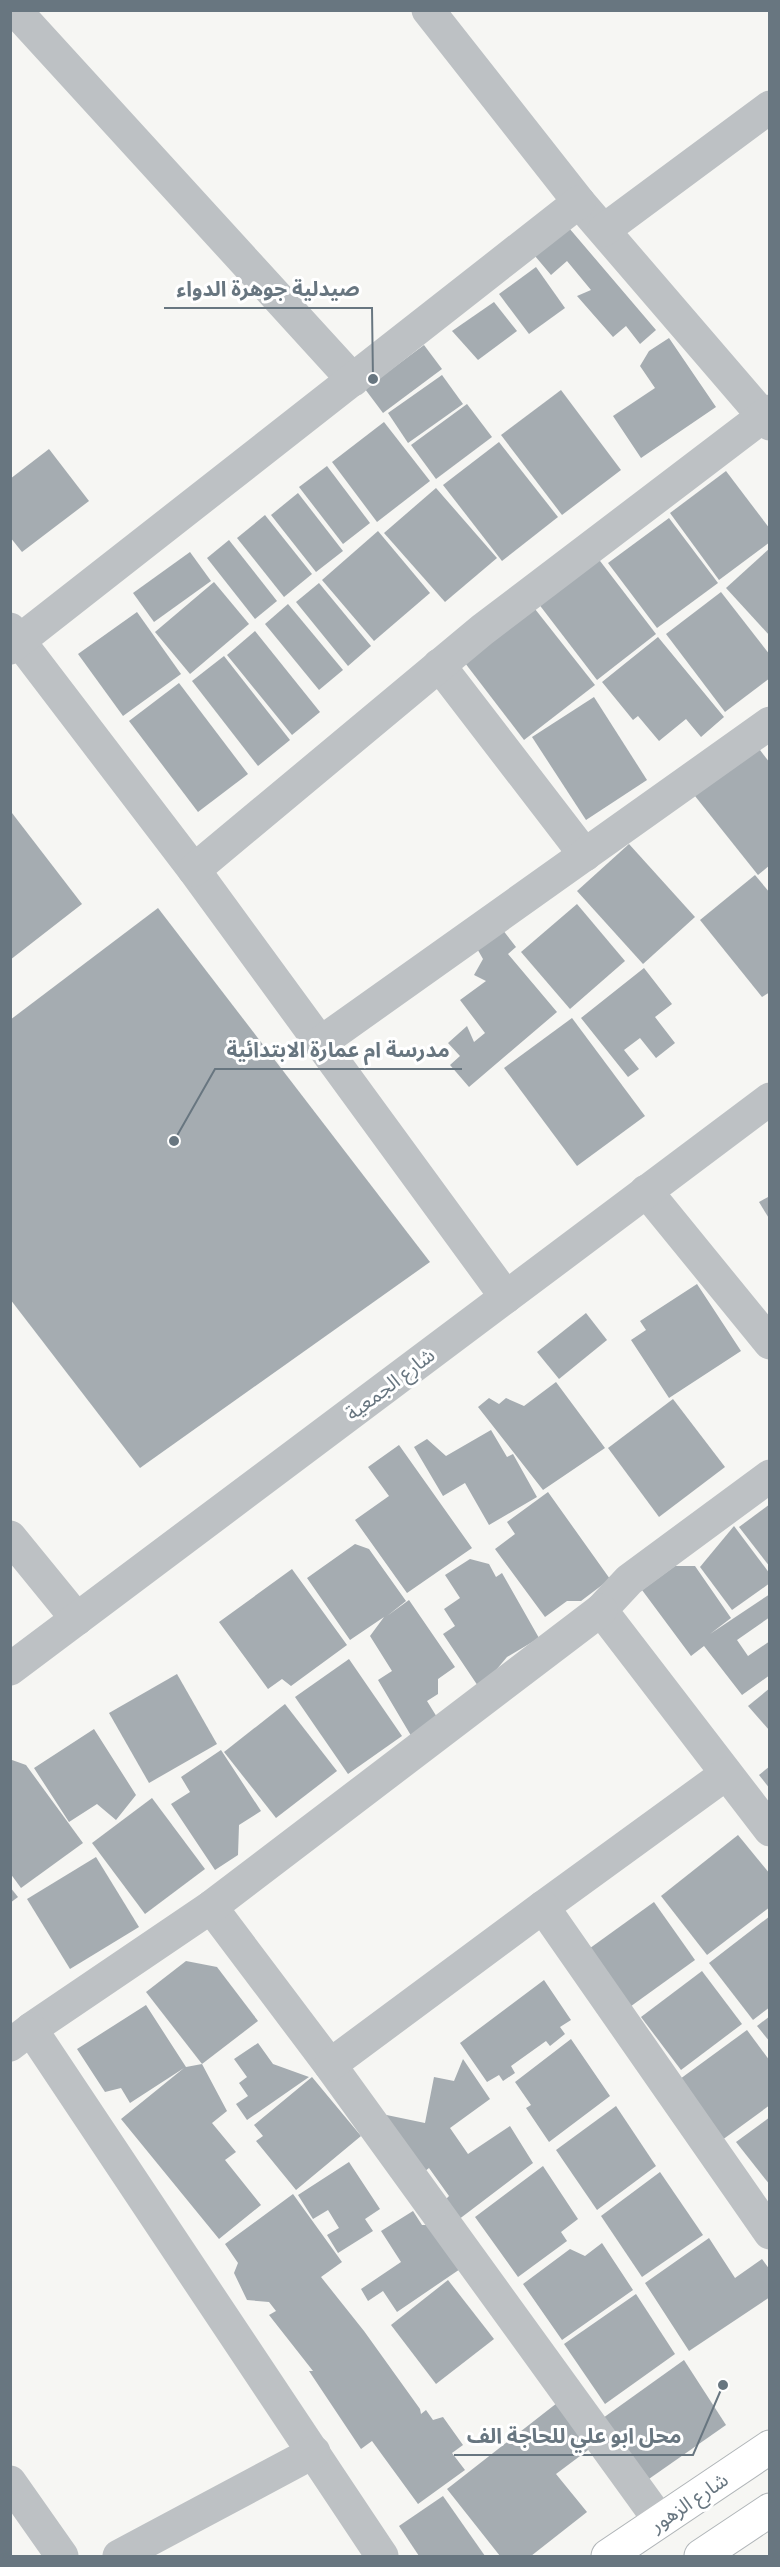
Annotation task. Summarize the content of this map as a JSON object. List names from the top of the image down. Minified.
{"streets":{"main road":["شارع الزهور"],"street":["شارع الجمعية"]},"places":["صيدلية جوهرة الدواء","مدرسة ام عمارة الابتدائية","محل ابو علي للحاجة الف"]}
